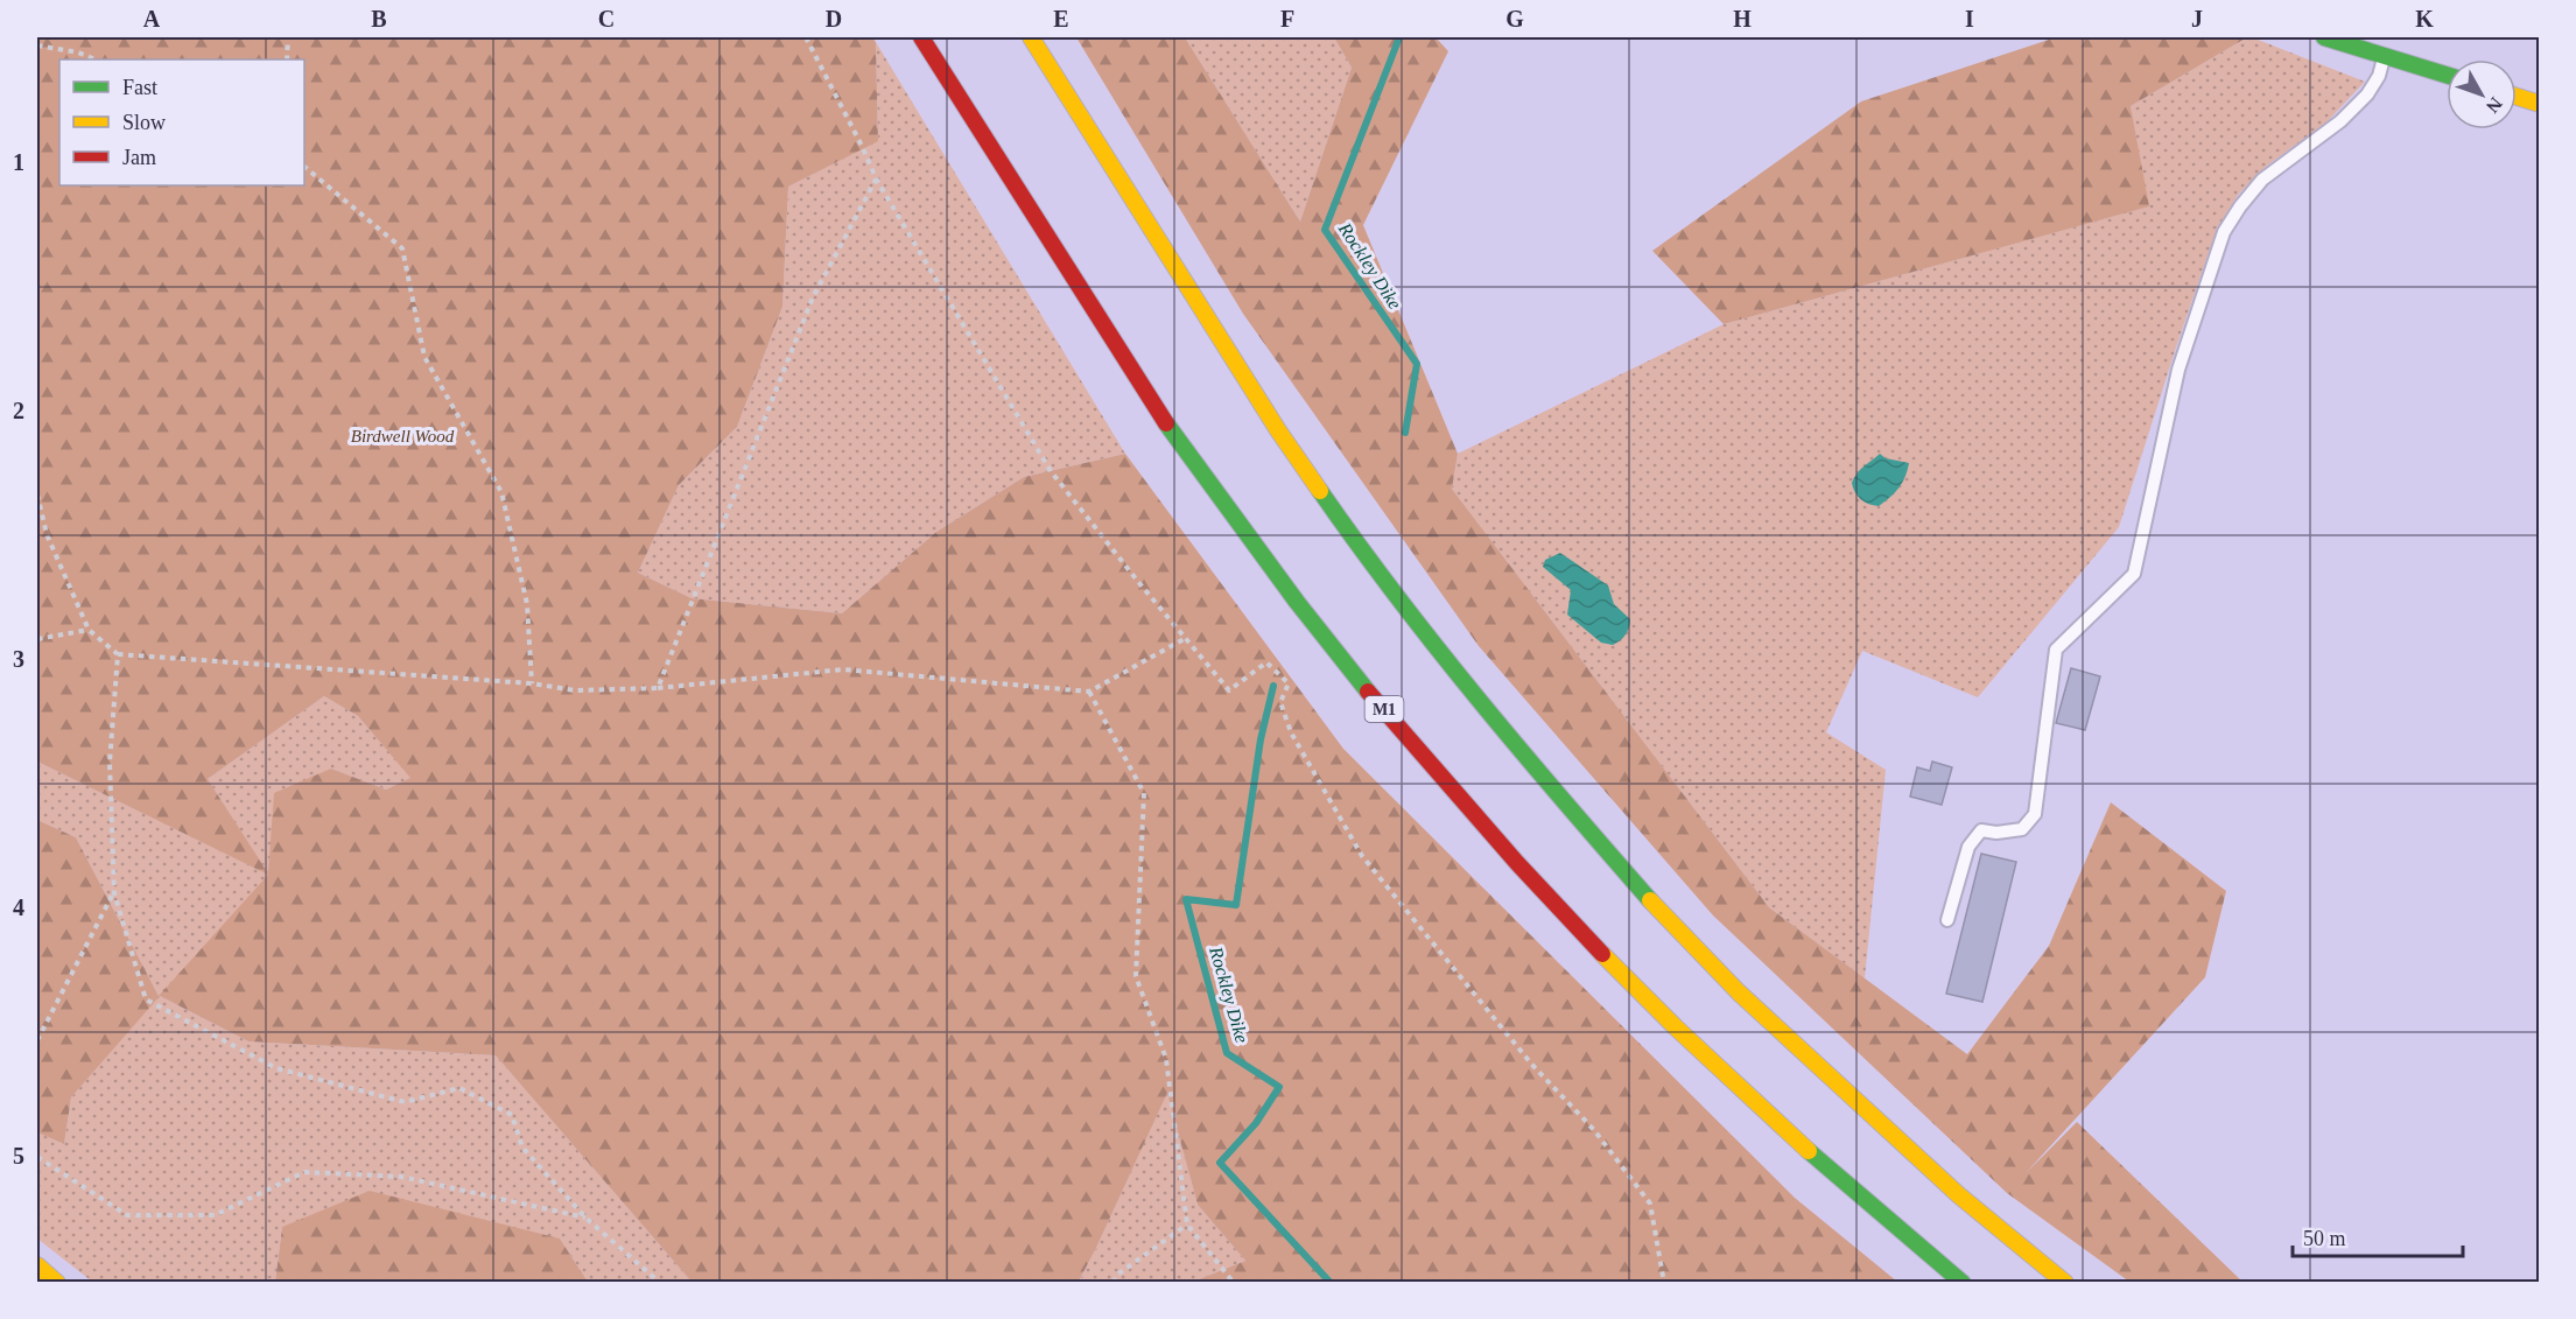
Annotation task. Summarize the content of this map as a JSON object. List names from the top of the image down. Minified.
{"streets":{"main road":["M1"]},"water":["Rockley Dike"],"parks":["Birdwell Wood"],"legend":["Fast","Slow","Jam"],"scale_bar":"50 m","north":"bottom right","grid":{"columns":["A","B","C","D","E","F","G","H","I","J","K"],"rows":["1","2","3","4","5"]}}
